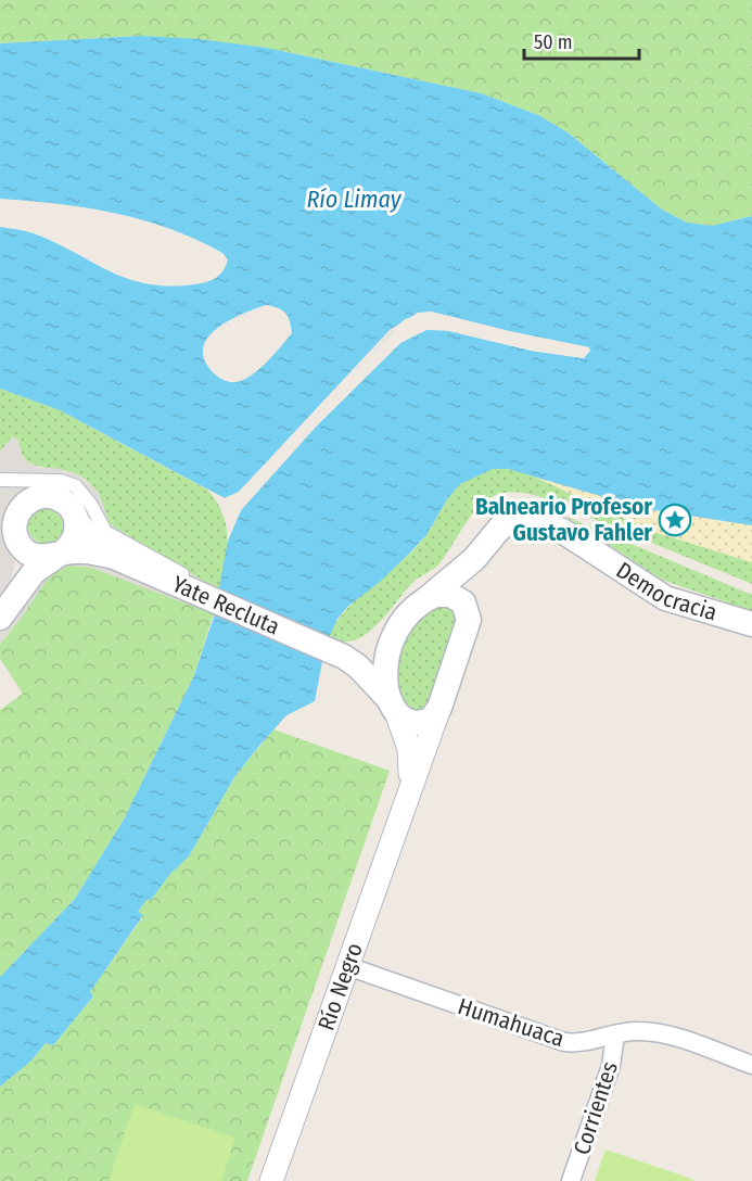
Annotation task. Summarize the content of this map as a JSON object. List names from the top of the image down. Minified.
{"streets":{"main road":["Democracia","Yate Recluta","Río Negro"],"street":["Humahuaca","Corrientes"]},"crossings":[["Democracia","Río Negro"],["Yate Recluta","Río Negro"],["Río Negro","Humahuaca"],["Humahuaca","Corrientes"]],"water":["Río Limay"],"places":{"place":["Balneario Profesor Gustavo Fahler"]},"scale_bar":"50 m"}
